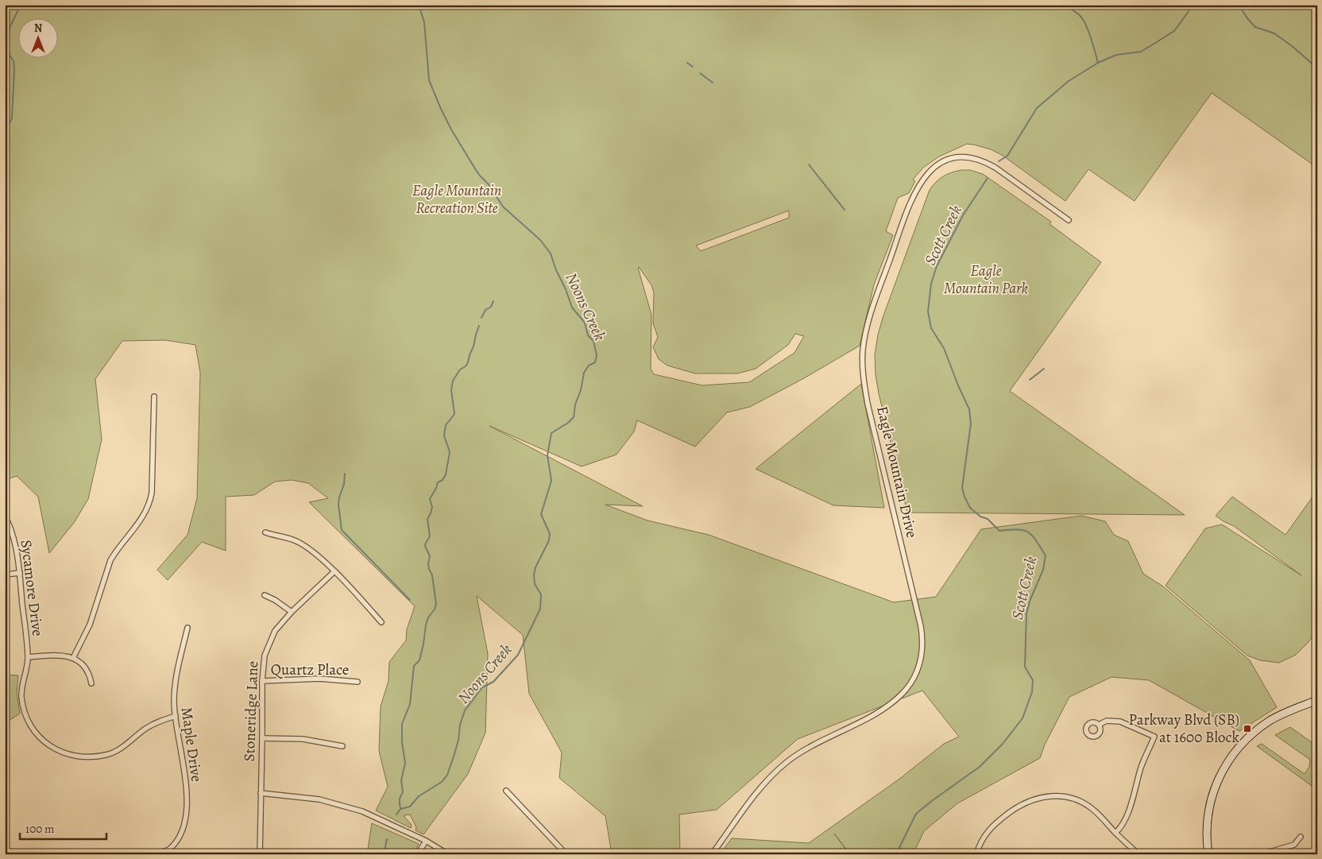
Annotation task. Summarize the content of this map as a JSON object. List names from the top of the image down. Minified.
{"streets":{"street":["Eagle Mountain Drive","Sycamore Drive","Quartz Place","Stoneridge Lane","Maple Drive"]},"crossings":[["Sycamore Drive","Maple Drive"],["Quartz Place","Stoneridge Lane"]],"water":["Scott Creek","Noons Creek"],"parks":["Eagle Mountain Recreation Site","Eagle Mountain Park"],"places":{"transit":["Parkway Blvd (SB) at 1600 Block"]},"scale_bar":"100 m","north":"top"}
